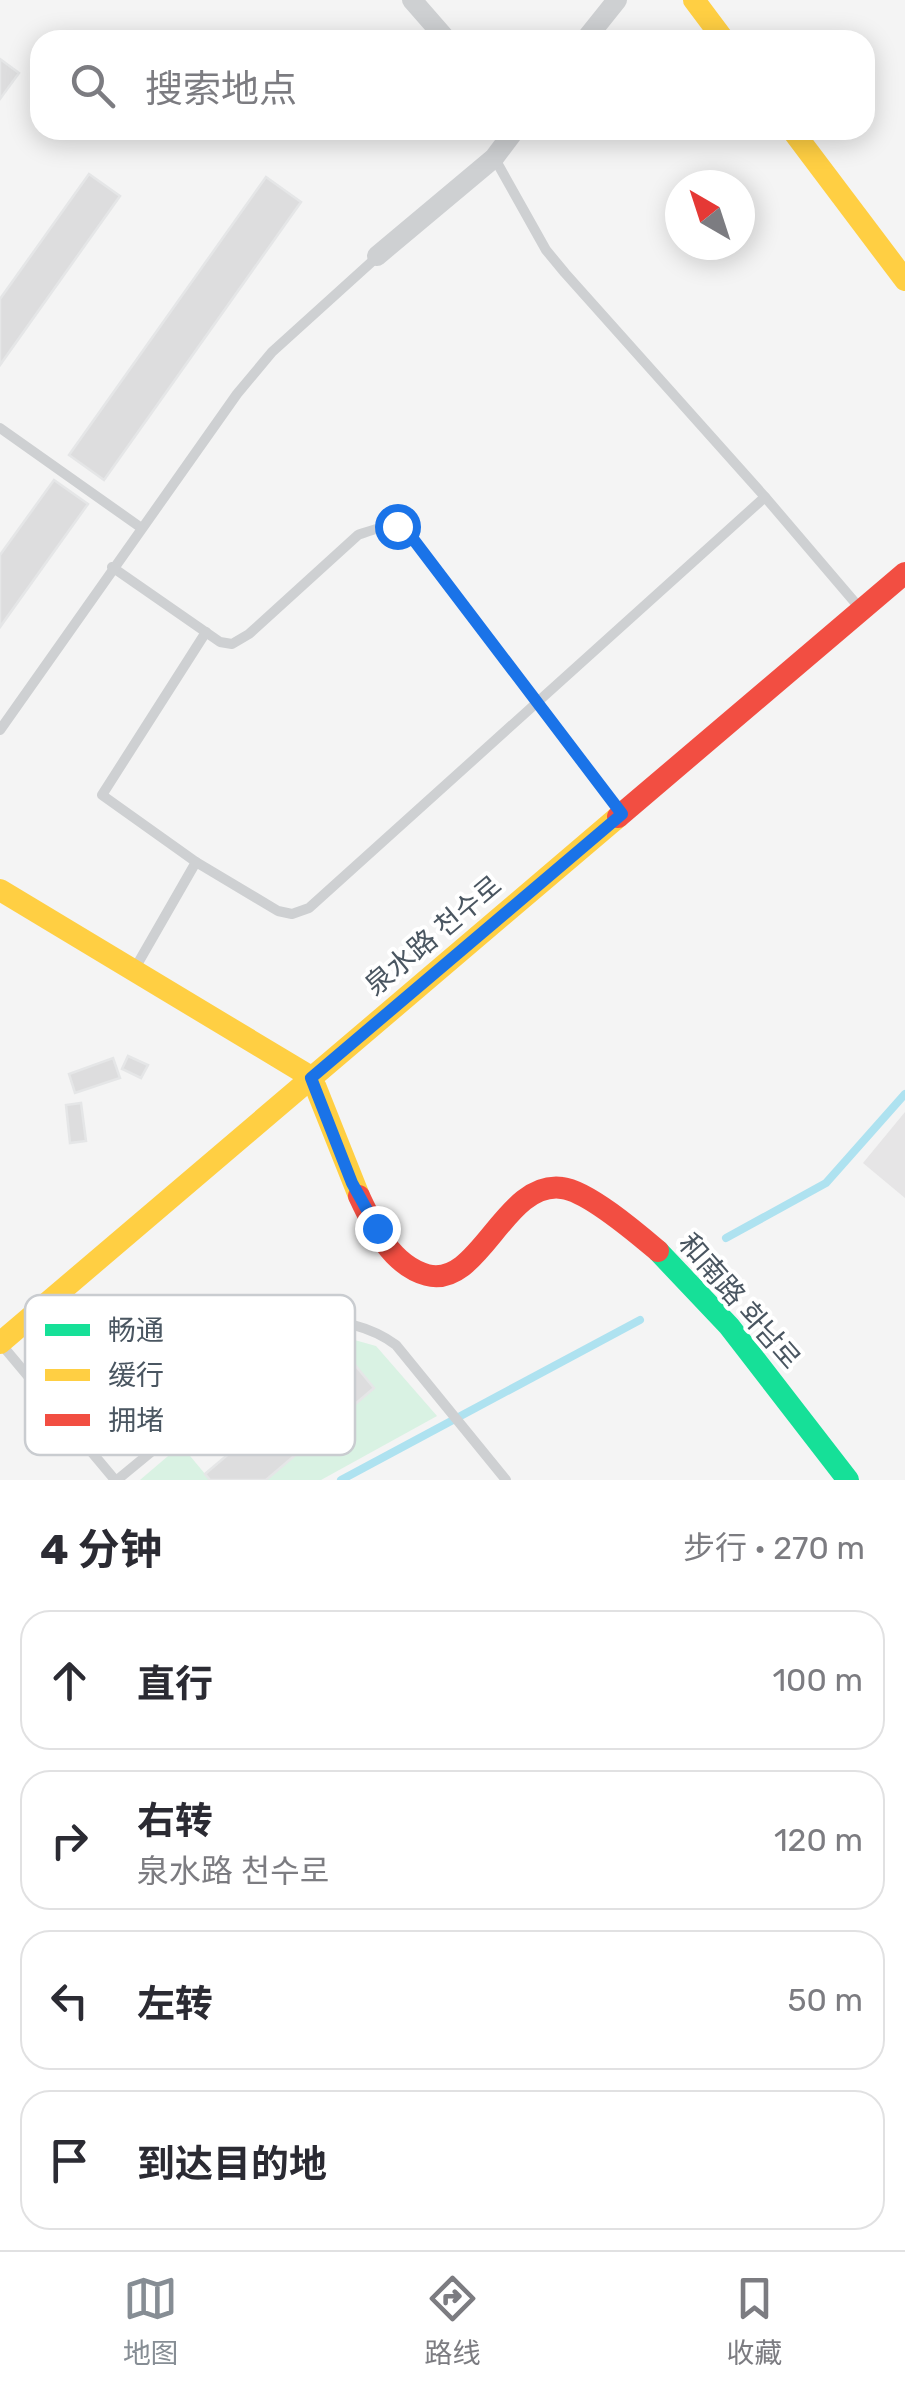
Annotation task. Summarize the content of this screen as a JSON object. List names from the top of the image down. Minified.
{"streets":{"street":["泉水路 천수로","和南路 화남로"]},"crossings":[["泉水路 천수로","和南路 화남로"]],"legend":["畅通","缓行","拥堵"],"north":"top left","page":{"search":"搜索地点","heading":["4 分钟","步行 · 270 m"],"list":[["直行","100 m"],["右转","泉水路 천수로","120 m"],["左转","50 m"],"到达目的地"],"nav":["地图","路线","收藏"]}}
